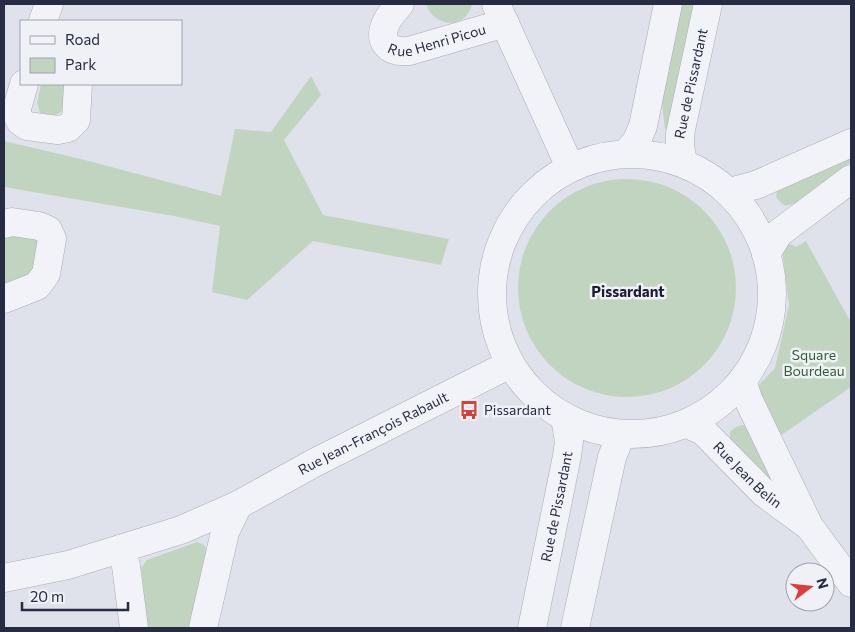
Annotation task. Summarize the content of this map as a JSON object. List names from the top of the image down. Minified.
{"streets":{"street":["Rue Henri Picou","Rue de Pissardant","Rue Jean-François Rabault","Rue Jean Belin"]},"districts":["Pissardant"],"parks":["Square Bourdeau"],"places":{"bus stop":["Pissardant"]},"legend":["Road","Park"],"scale_bar":"20 m","north":"right"}
